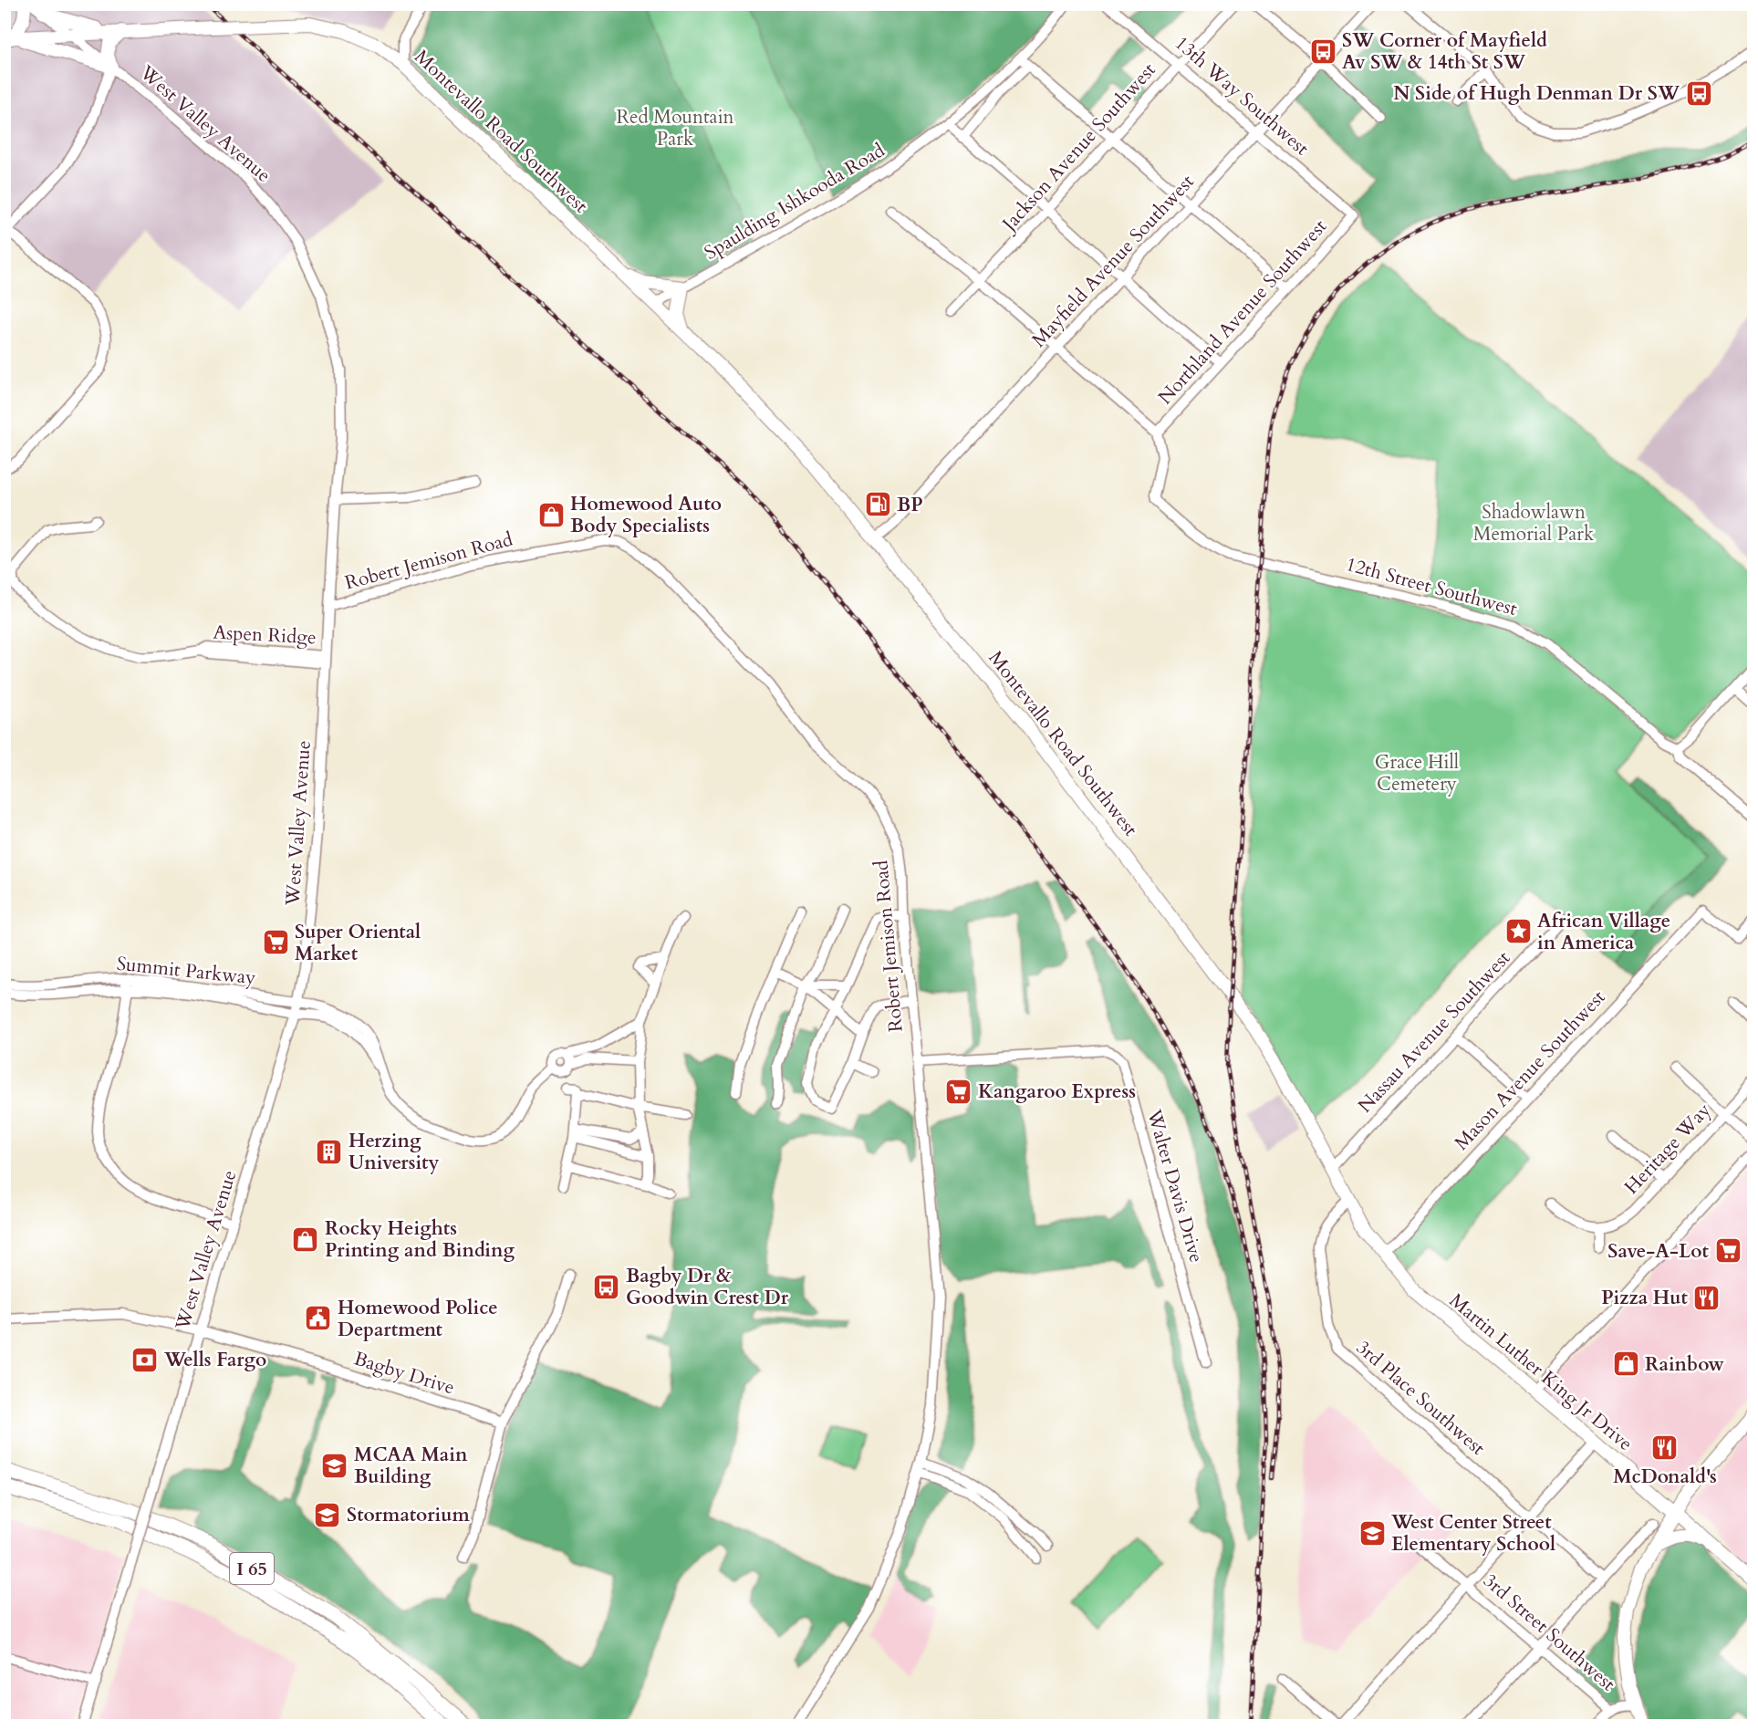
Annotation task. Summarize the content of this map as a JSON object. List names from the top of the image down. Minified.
{"streets":{"highway":["I 65"],"main road":["Montevallo Road Southwest","Martin Luther King Jr Drive"],"street":["13th Way Southwest","West Valley Avenue","Jackson Avenue Southwest","Spaulding Ishkooda Road","Mayfield Avenue Southwest","Northland Avenue Southwest","Robert Jemison Road","12th Street Southwest","Aspen Ridge","Summit Parkway","Nassau Avenue Southwest","Mason Avenue Southwest","Heritage Way","Walter Davis Drive","Bagby Drive","3rd Place Southwest","3rd Street Southwest"]},"crossings":[["13th Way Southwest","Jackson Avenue Southwest"],["13th Way Southwest","Mayfield Avenue Southwest"],["13th Way Southwest","Northland Avenue Southwest"],["West Valley Avenue","Montevallo Road Southwest"],["West Valley Avenue","Robert Jemison Road"],["West Valley Avenue","Aspen Ridge"],["West Valley Avenue","Summit Parkway"],["West Valley Avenue","Bagby Drive"],["Montevallo Road Southwest","Spaulding Ishkooda Road"],["Montevallo Road Southwest","Mayfield Avenue Southwest"],["Montevallo Road Southwest","Nassau Avenue Southwest"],["Montevallo Road Southwest","Martin Luther King Jr Drive"],["Northland Avenue Southwest","12th Street Southwest"],["Robert Jemison Road","Walter Davis Drive"],["Nassau Avenue Southwest","Martin Luther King Jr Drive"],["Mason Avenue Southwest","Martin Luther King Jr Drive"],["Martin Luther King Jr Drive","3rd Place Southwest"]],"parks":["Red Mountain Park","Shadowlawn Memorial Park","Grace Hill Cemetery"],"places":{"bus stop":["SW Corner of Mayfield Av SW & 14th St SW","N Side of Hugh Denman Dr SW","Bagby Dr & Goodwin Crest Dr"],"fuel station":["BP"],"shop":["Homewood Auto Body Specialists","Rocky Heights Printing and Binding","Rainbow"],"place":["African Village in America"],"supermarket":["Super Oriental Market","Kangaroo Express","Save-A-Lot"],"building":["Herzing University"],"restaurant":["Pizza Hut","McDonald's"],"public building":["Homewood Police Department"],"bank":["Wells Fargo"],"school or university":["MCAA Main Building","Stormatorium","West Center Street Elementary School"]}}
